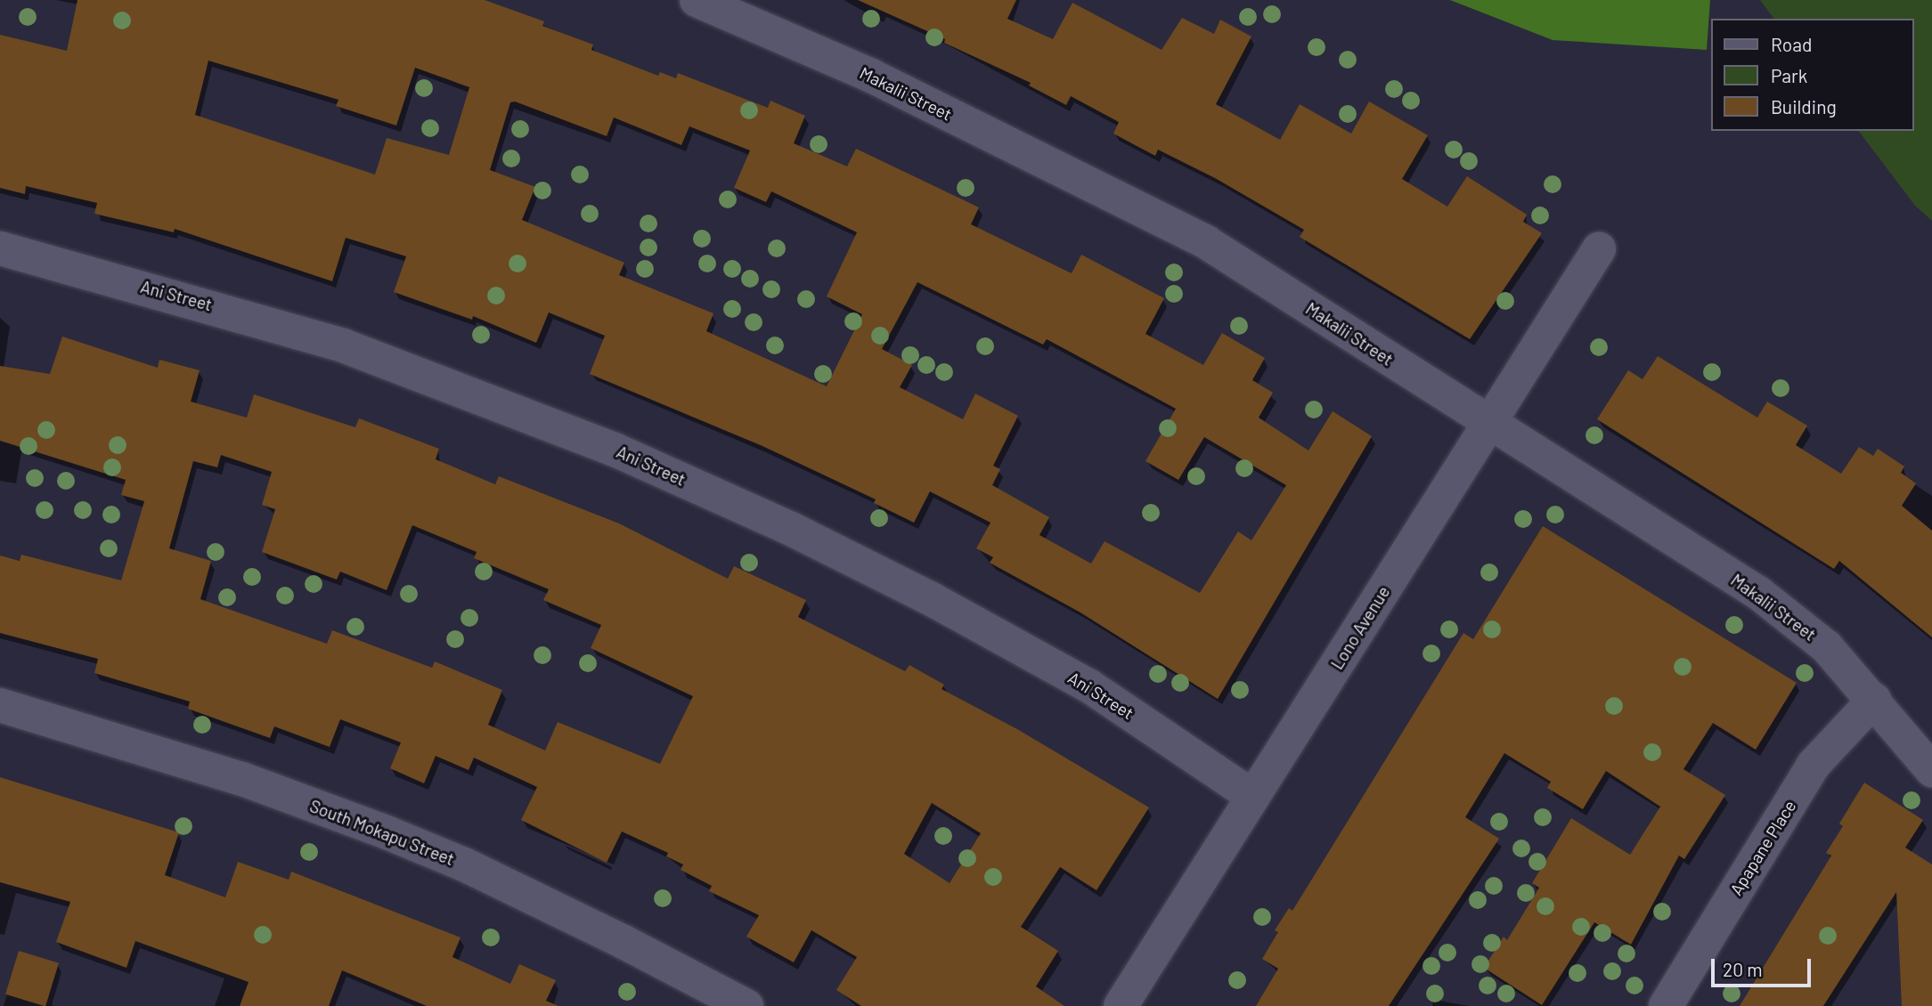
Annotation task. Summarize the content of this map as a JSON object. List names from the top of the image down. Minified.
{"streets":{"street":["Makalii Street","Ani Street","Lono Avenue","South Mokapu Street","Apapane Place"]},"crossings":[["Makalii Street","Lono Avenue"],["Makalii Street","Apapane Place"],["Ani Street","Lono Avenue"]],"legend":["Road","Park","Building"],"scale_bar":"20 m"}
